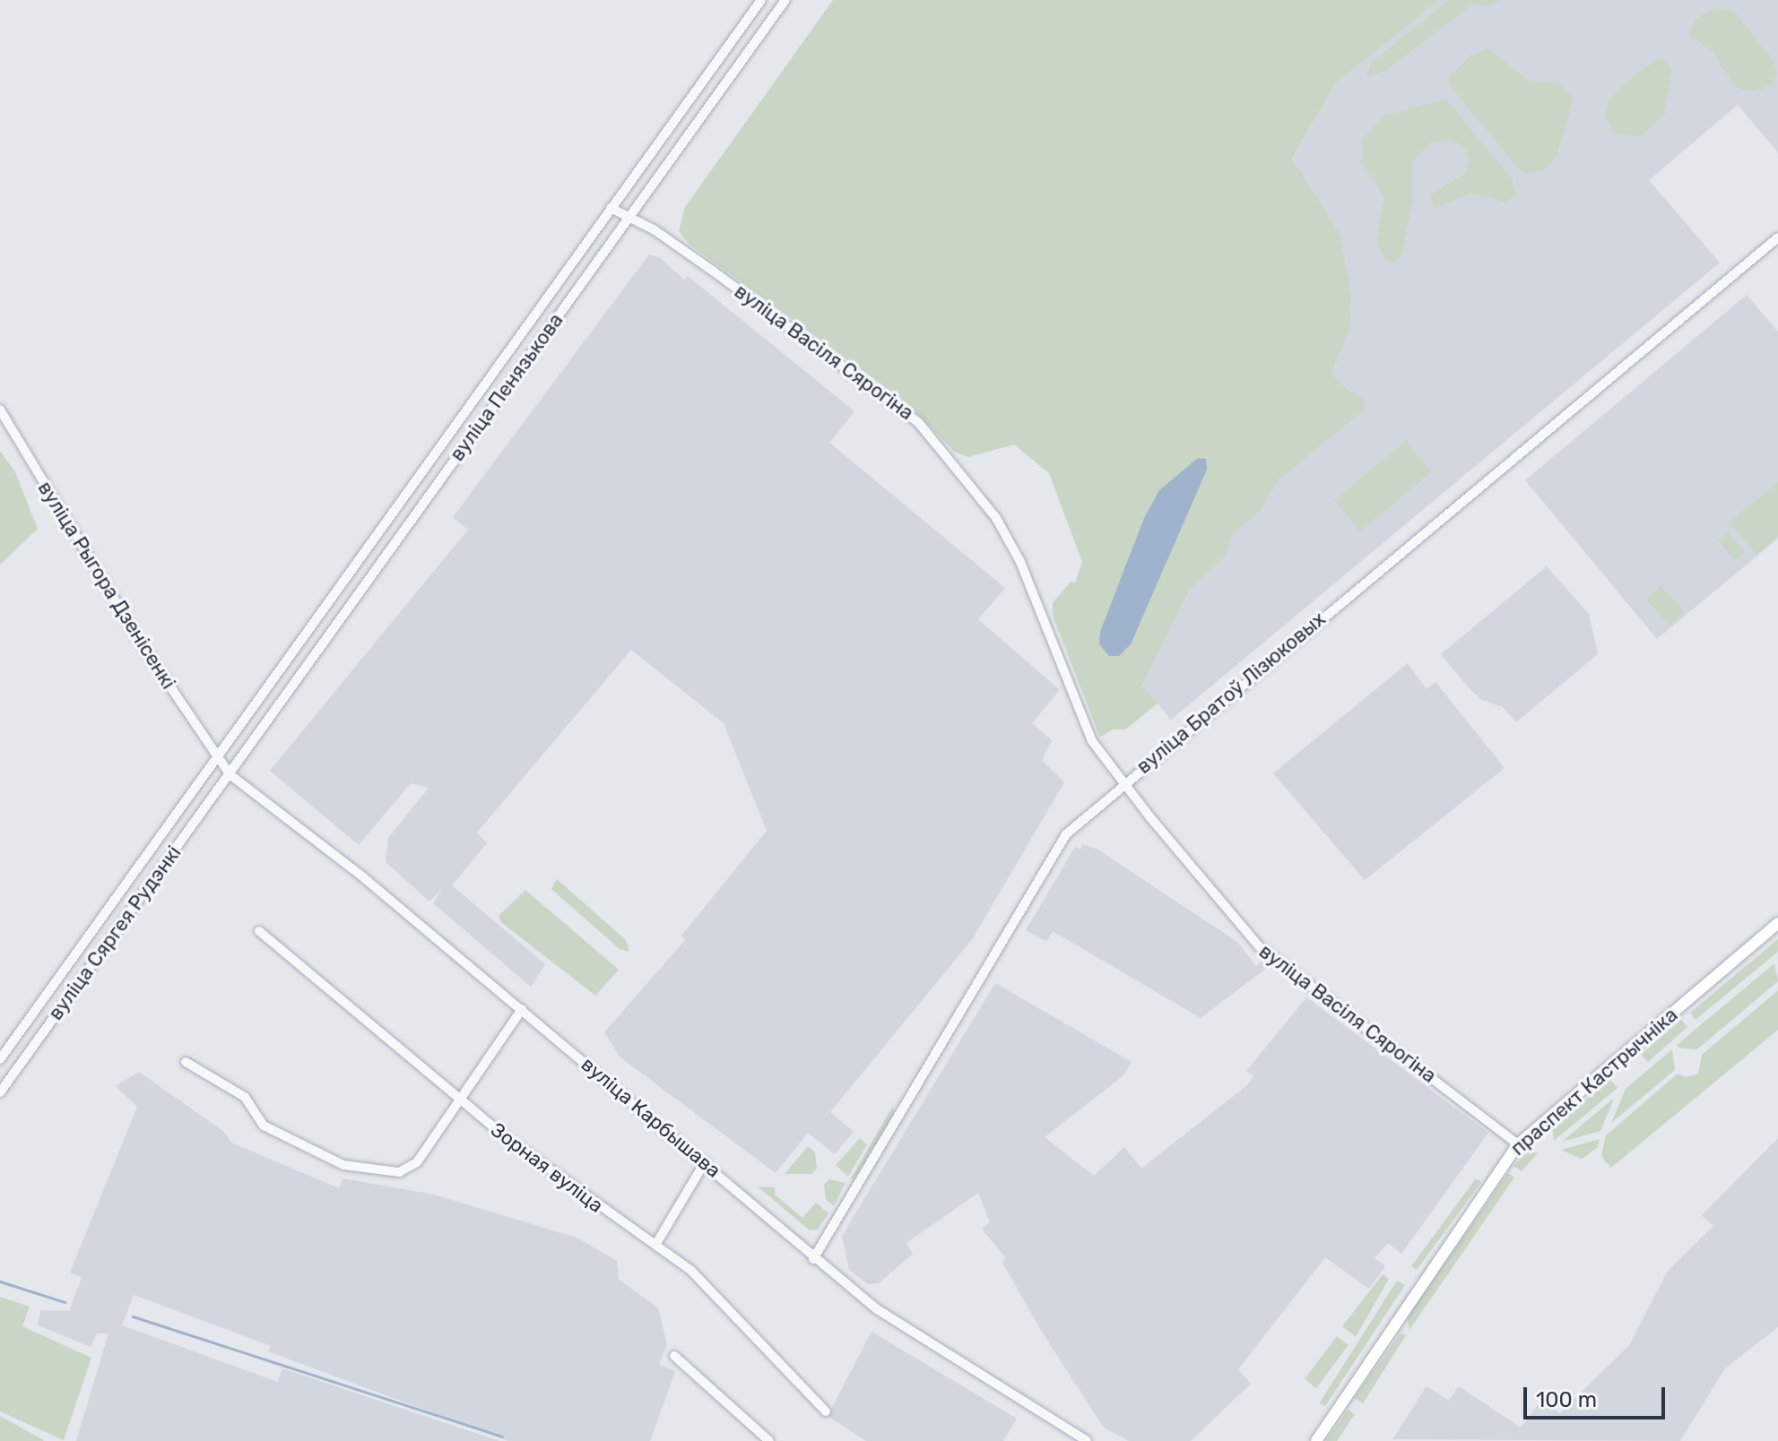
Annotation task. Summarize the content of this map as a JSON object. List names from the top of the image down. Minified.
{"streets":{"main road":["праспект Кастрычніка"],"street":["вуліца Васіля Сярогіна","вуліца Пенязькова","вуліца Рыгора Дзенісенкі","вуліца Братоў Лізюковых","вуліца Сяргея Рудэнкі","вуліца Карбышава","Зорная вуліца"]},"crossings":[["вуліца Васіля Сярогіна","вуліца Пенязькова"],["вуліца Васіля Сярогіна","вуліца Братоў Лізюковых"],["вуліца Васіля Сярогіна","праспект Кастрычніка"],["вуліца Пенязькова","вуліца Рыгора Дзенісенкі"],["вуліца Пенязькова","вуліца Сяргея Рудэнкі"],["вуліца Пенязькова","вуліца Карбышава"],["вуліца Рыгора Дзенісенкі","вуліца Сяргея Рудэнкі"],["вуліца Рыгора Дзенісенкі","вуліца Карбышава"],["вуліца Братоў Лізюковых","вуліца Карбышава"],["вуліца Сяргея Рудэнкі","вуліца Карбышава"]],"scale_bar":"100 m"}
